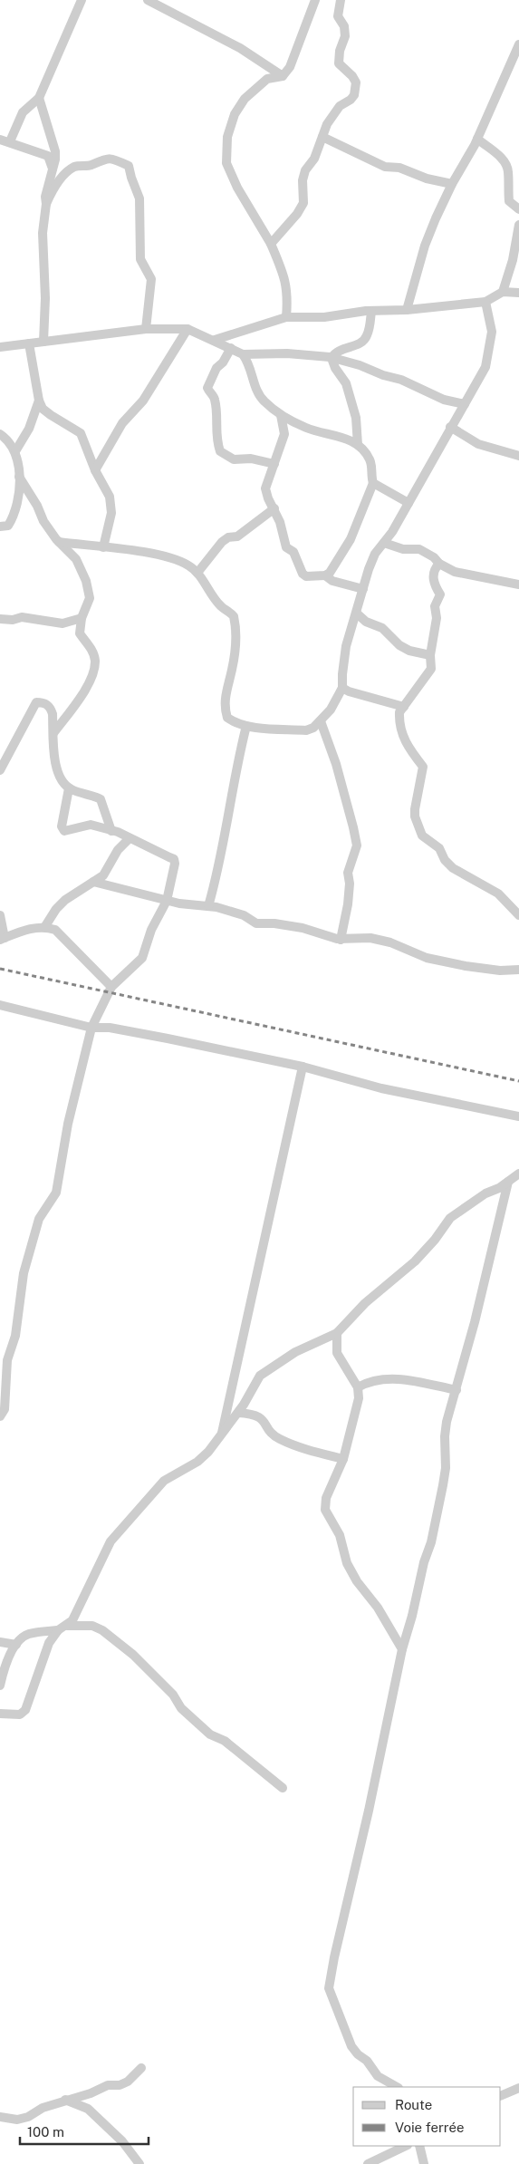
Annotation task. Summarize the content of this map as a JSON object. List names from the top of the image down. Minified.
{"legend":["Route","Voie ferrée"],"scale_bar":"100 m"}
